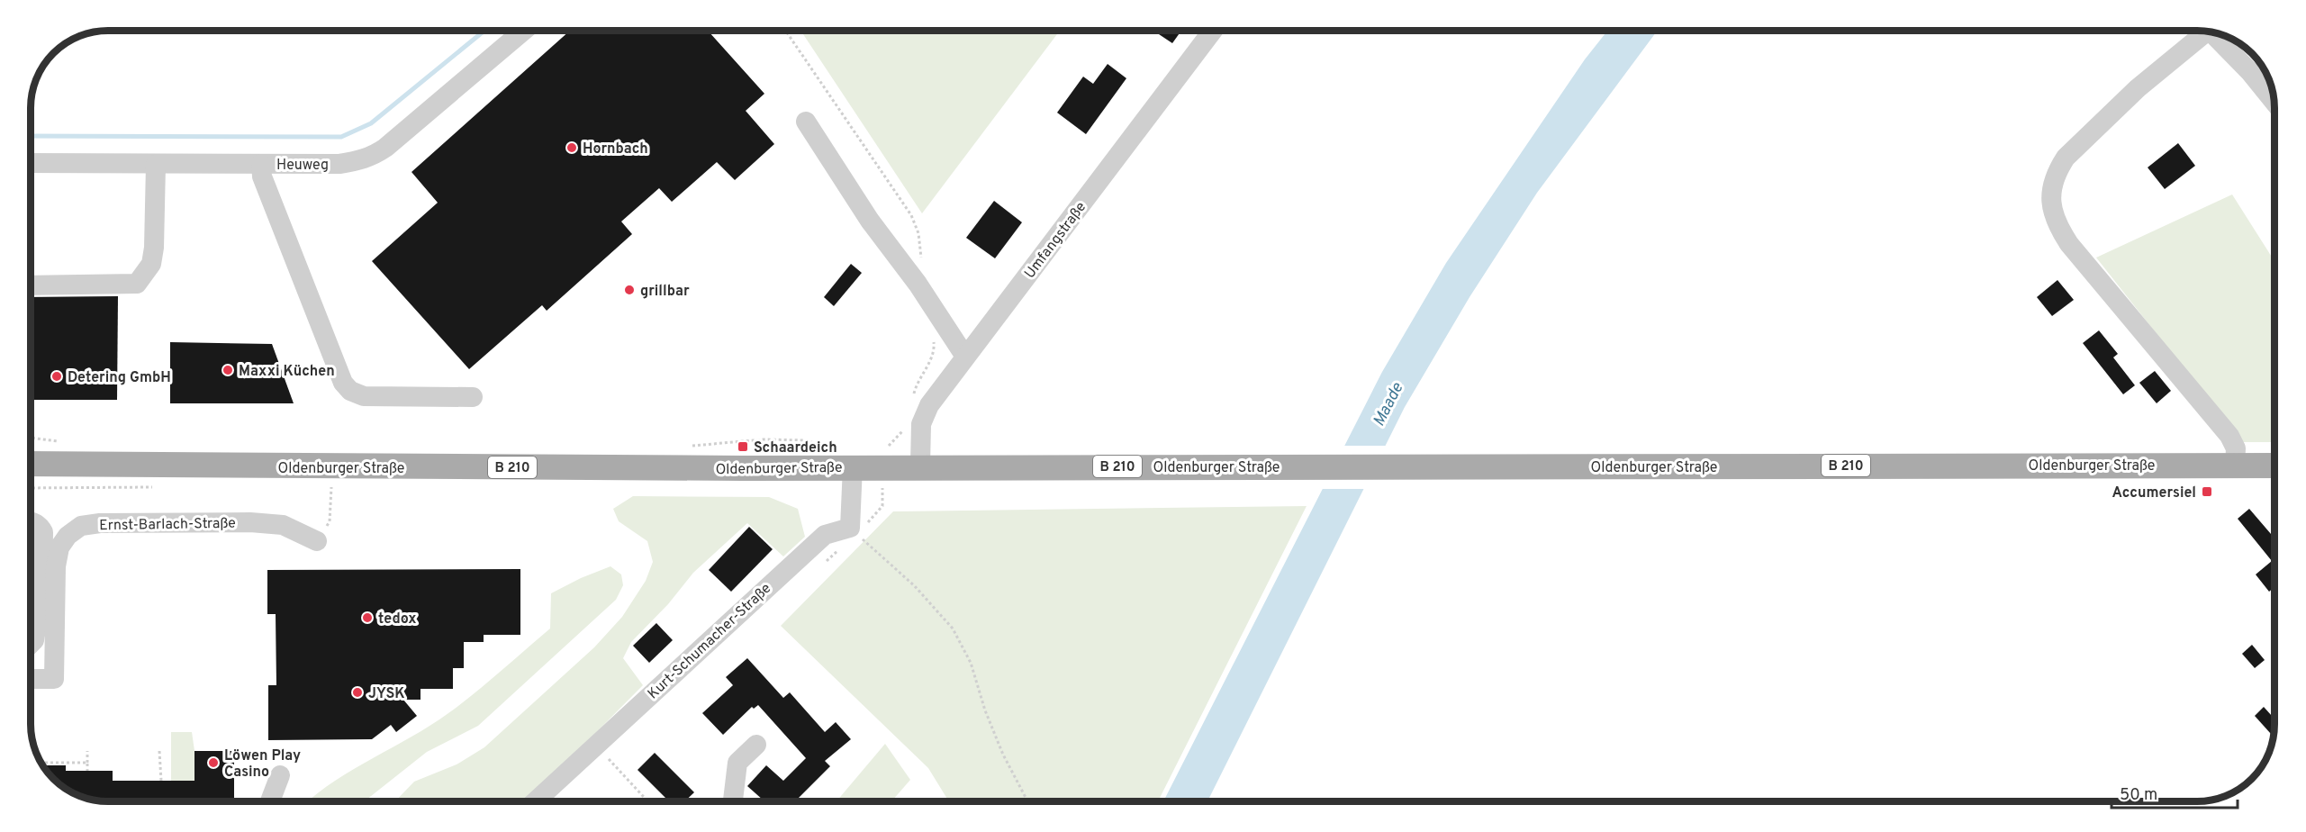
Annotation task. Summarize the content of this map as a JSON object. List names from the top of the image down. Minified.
{"streets":{"main road":["Oldenburger Straße","B 210"],"street":["Heuweg","Umfangstraße","Ernst-Barlach-Straße","Kurt-Schumacher-Straße"]},"crossings":[["Umfangstraße","Oldenburger Straße"]],"water":["Maade"],"places":{"other":["Hornbach","grillbar","Maxxi Küchen","Detering GmbH","tedox","JYSK","Löwen Play Casino"],"transit":["Schaardeich","Accumersiel"]},"scale_bar":"50 m"}
